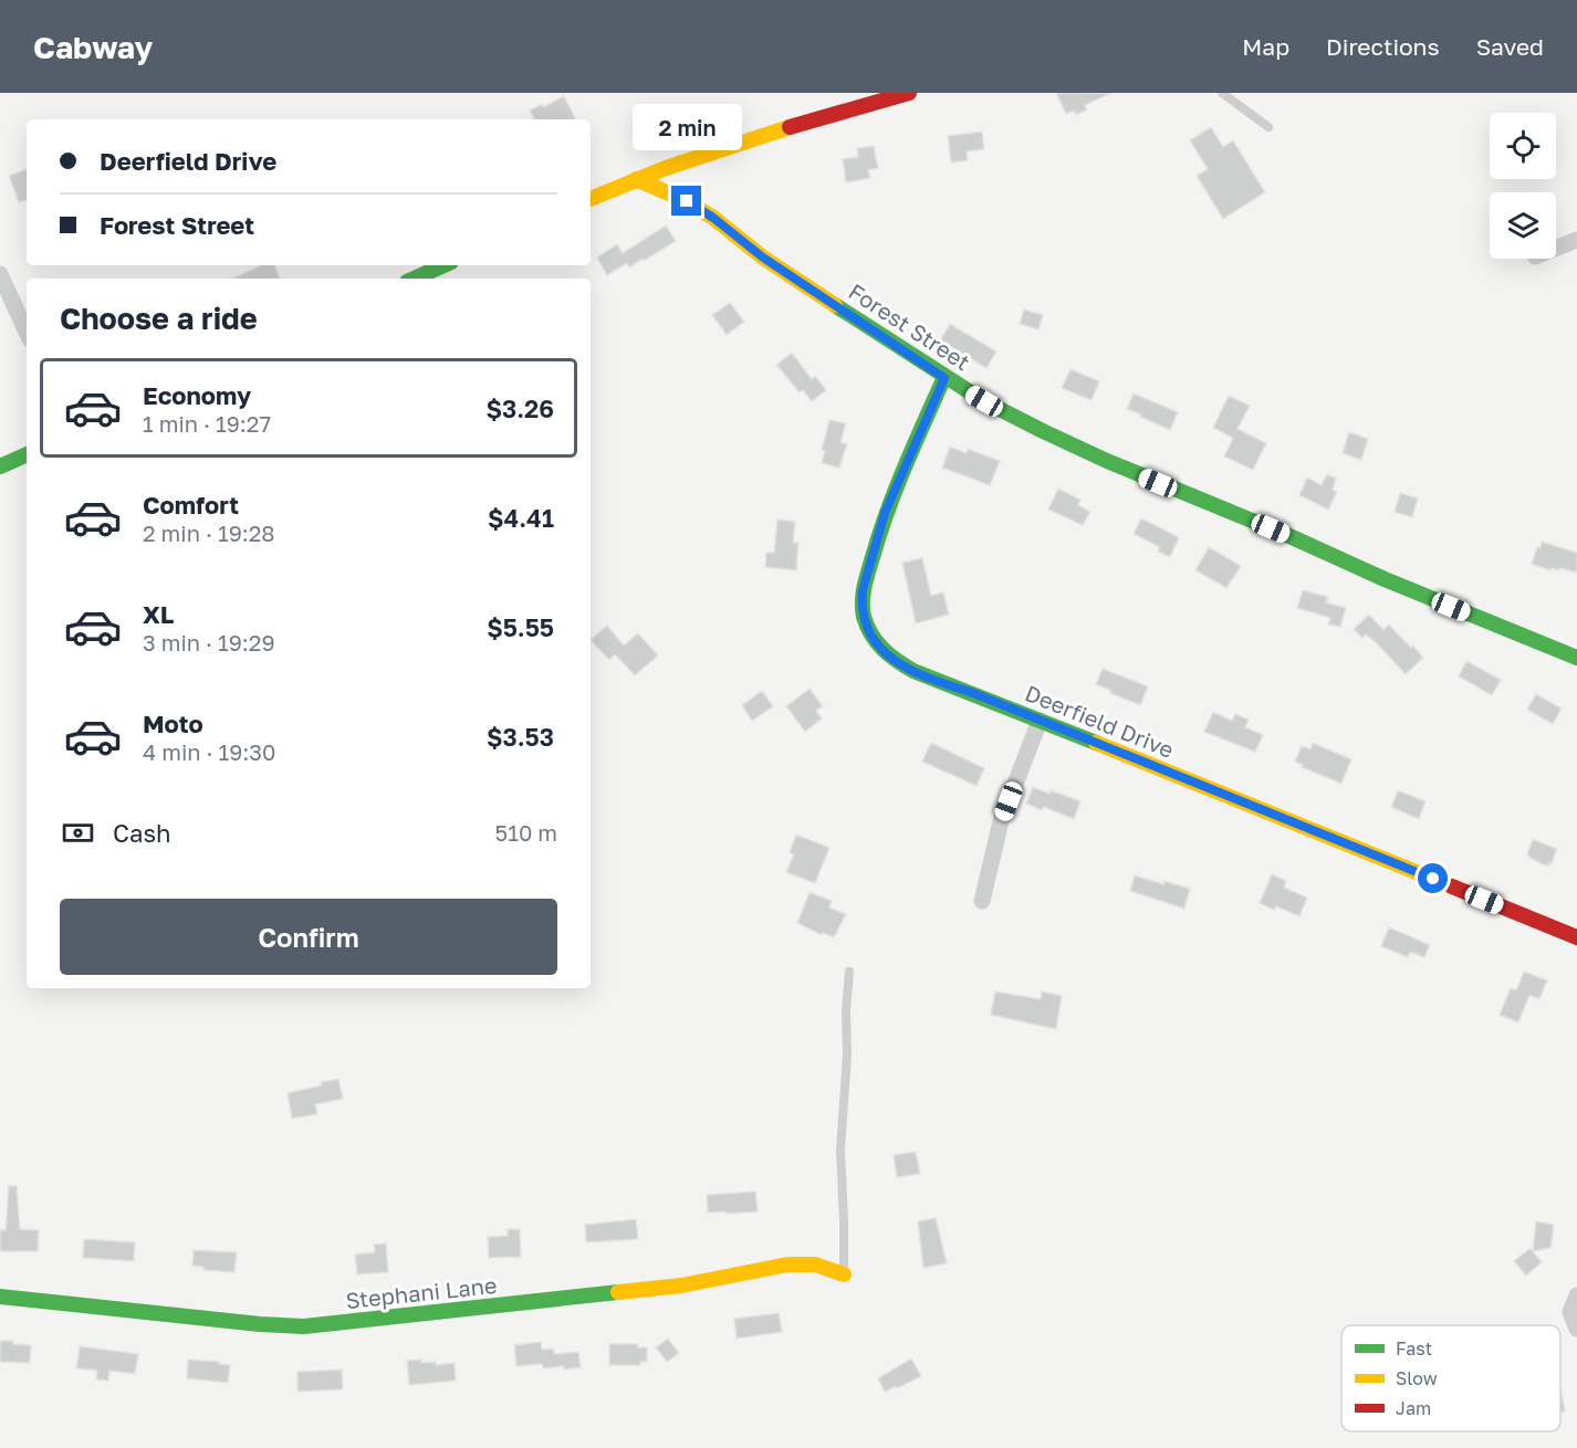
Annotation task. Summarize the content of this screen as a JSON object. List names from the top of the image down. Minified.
{"streets":{"street":["Forest Street","Deerfield Drive","Stephani Lane"]},"crossings":[["Forest Street","Deerfield Drive"]],"legend":["Fast","Slow","Jam"],"page":{"header":"Cabway","nav":["Map","Directions","Saved"],"bubble":"2 min","banner":["Deerfield Drive","Forest Street"],"heading":"Choose a ride","list":[{"name":"Economy","note":"1 min · 19:27","value":"$3.26"},{"name":"Comfort","note":"2 min · 19:28","value":"$4.41"},{"name":"XL","note":"3 min · 19:29","value":"$5.55"},{"name":"Moto","note":"4 min · 19:30","value":"$3.53"}],"pay":["Cash","510 m"],"buttons":"Confirm"}}
